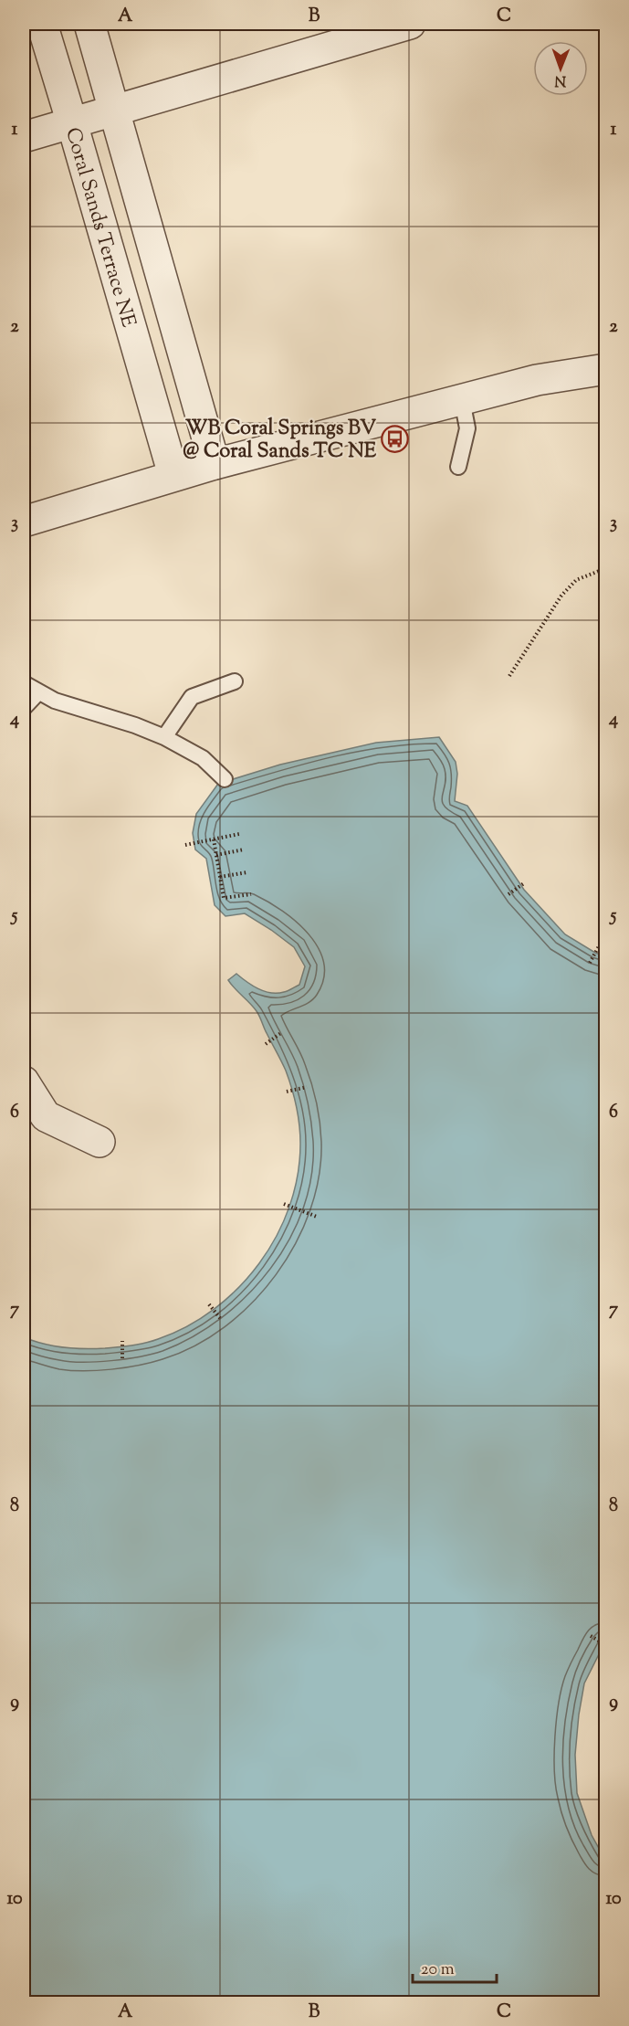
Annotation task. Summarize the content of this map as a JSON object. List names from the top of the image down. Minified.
{"streets":{"street":["Coral Sands Terrace NE"]},"places":{"bus stop":["WB Coral Springs BV @ Coral Sands TC NE"]},"scale_bar":"20 m","north":"bottom","grid":{"columns":["A","B","C"],"rows":["1","2","3","4","5","6","7","8","9","10"]}}
